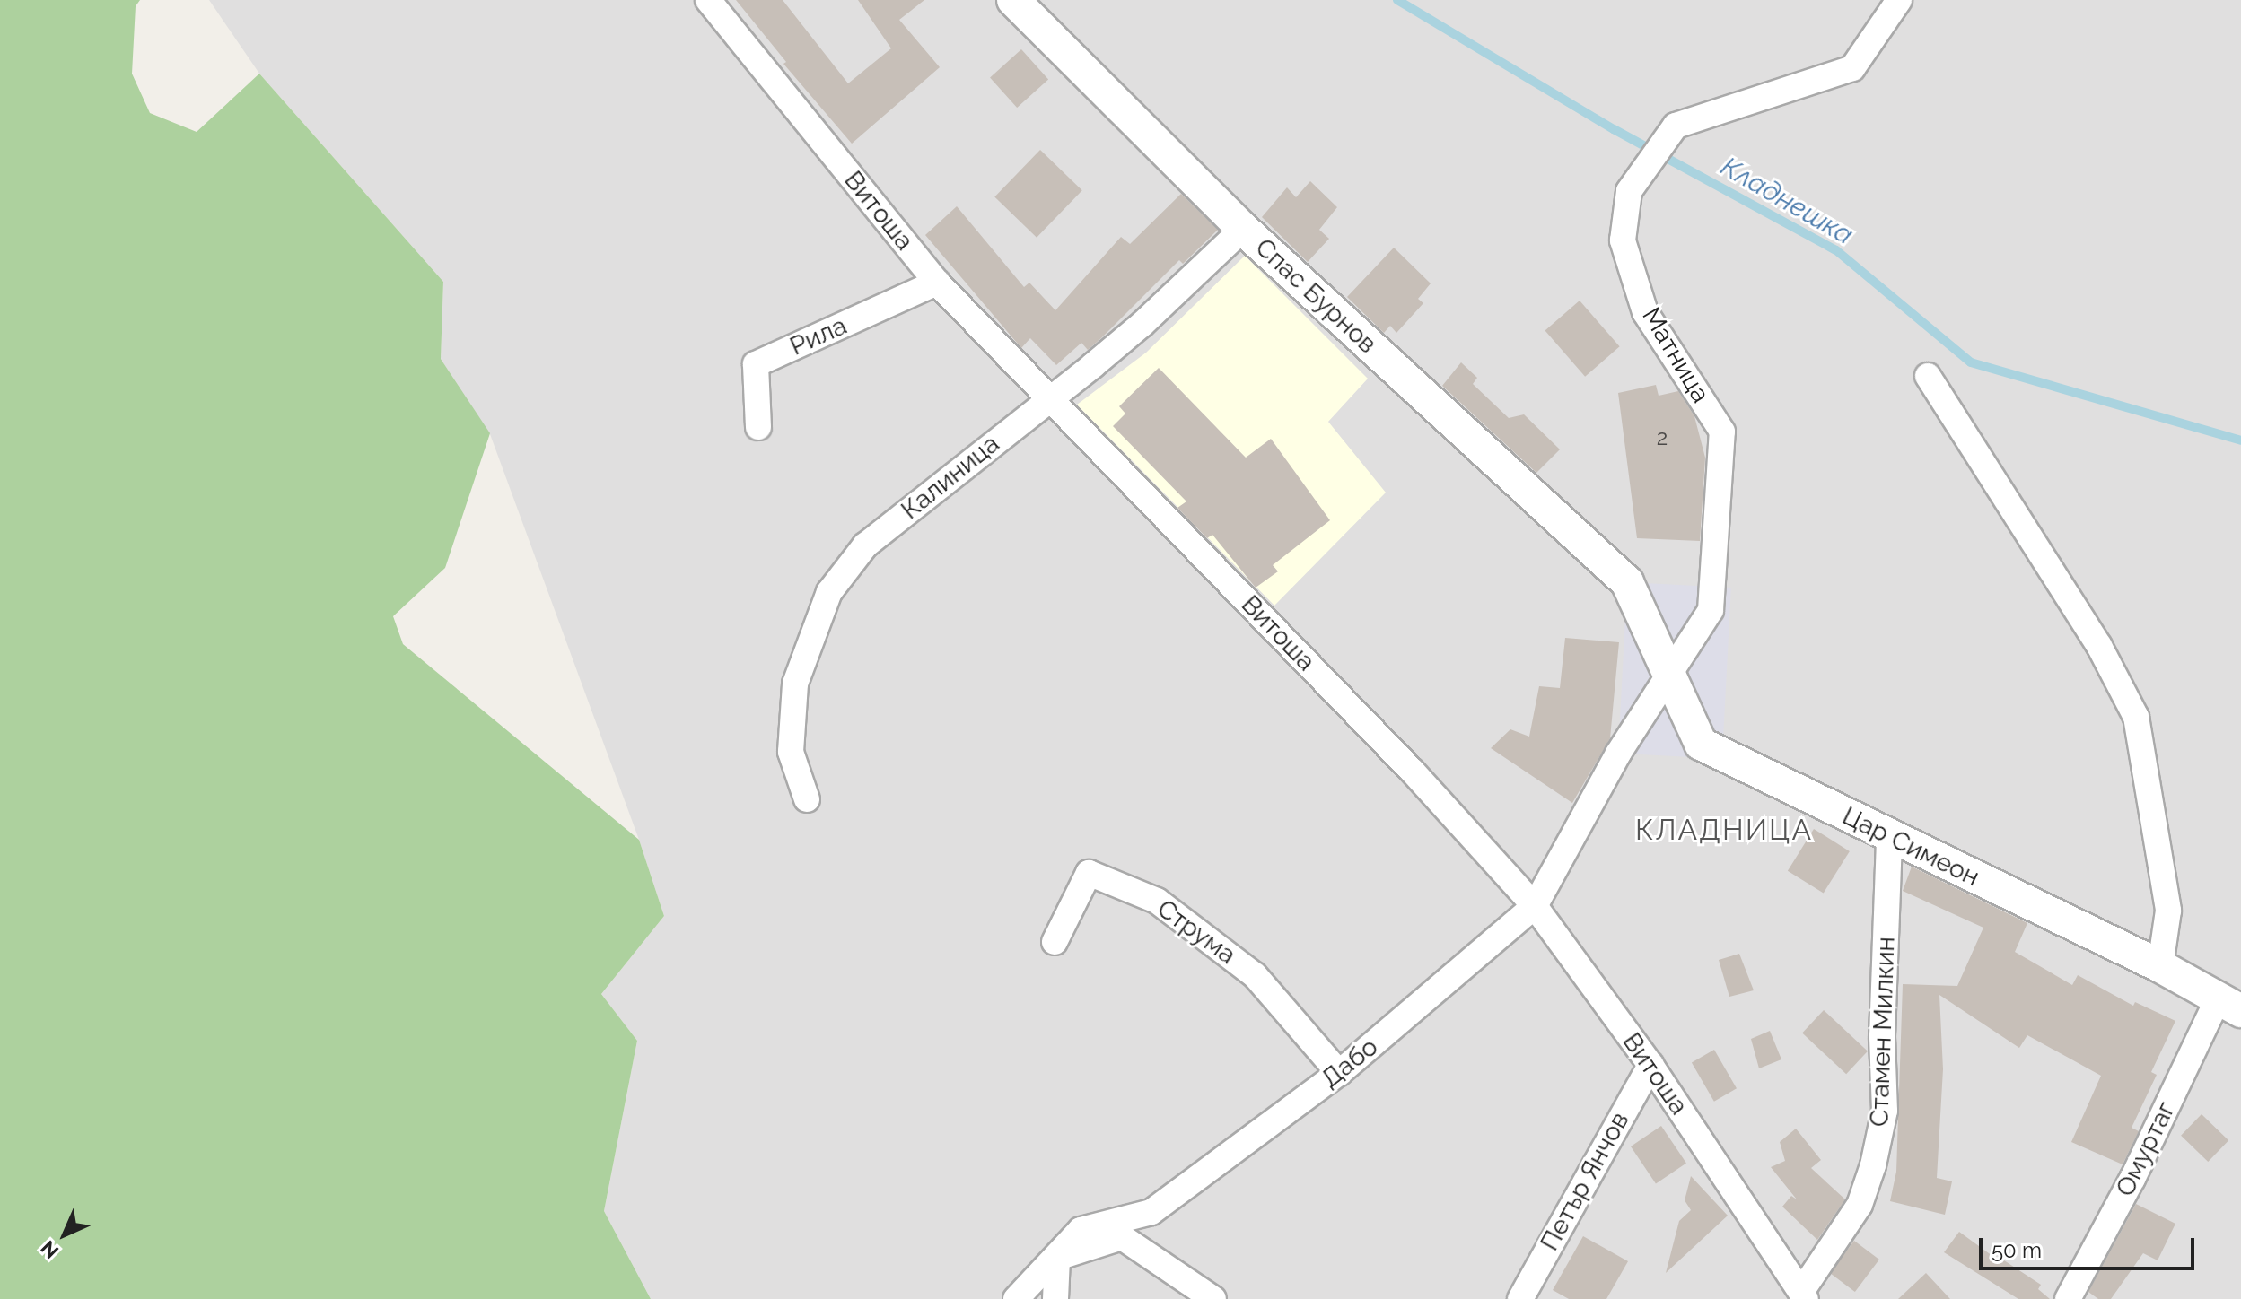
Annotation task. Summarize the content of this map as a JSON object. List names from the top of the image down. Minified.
{"streets":{"street":["Витоша","Спас Бурнов","Рила","Матница","Калиница","Цар Симеон","Струма","Стамен Милкин","Дабо","Омуртаг","Петър Янчов"]},"crossings":[["Витоша","Рила"],["Витоша","Калиница"],["Витоша","Стамен Милкин"],["Витоша","Дабо"],["Витоша","Петър Янчов"],["Спас Бурнов","Калиница"],["Спас Бурнов","Цар Симеон"],["Матница","Цар Симеон"],["Матница","Дабо"],["Цар Симеон","Стамен Милкин"],["Цар Симеон","Омуртаг"],["Струма","Дабо"]],"districts":["КЛАДНИЦА"],"water":["Кладнешка"],"house_numbers":["2"],"scale_bar":"50 m","north":"bottom left"}
